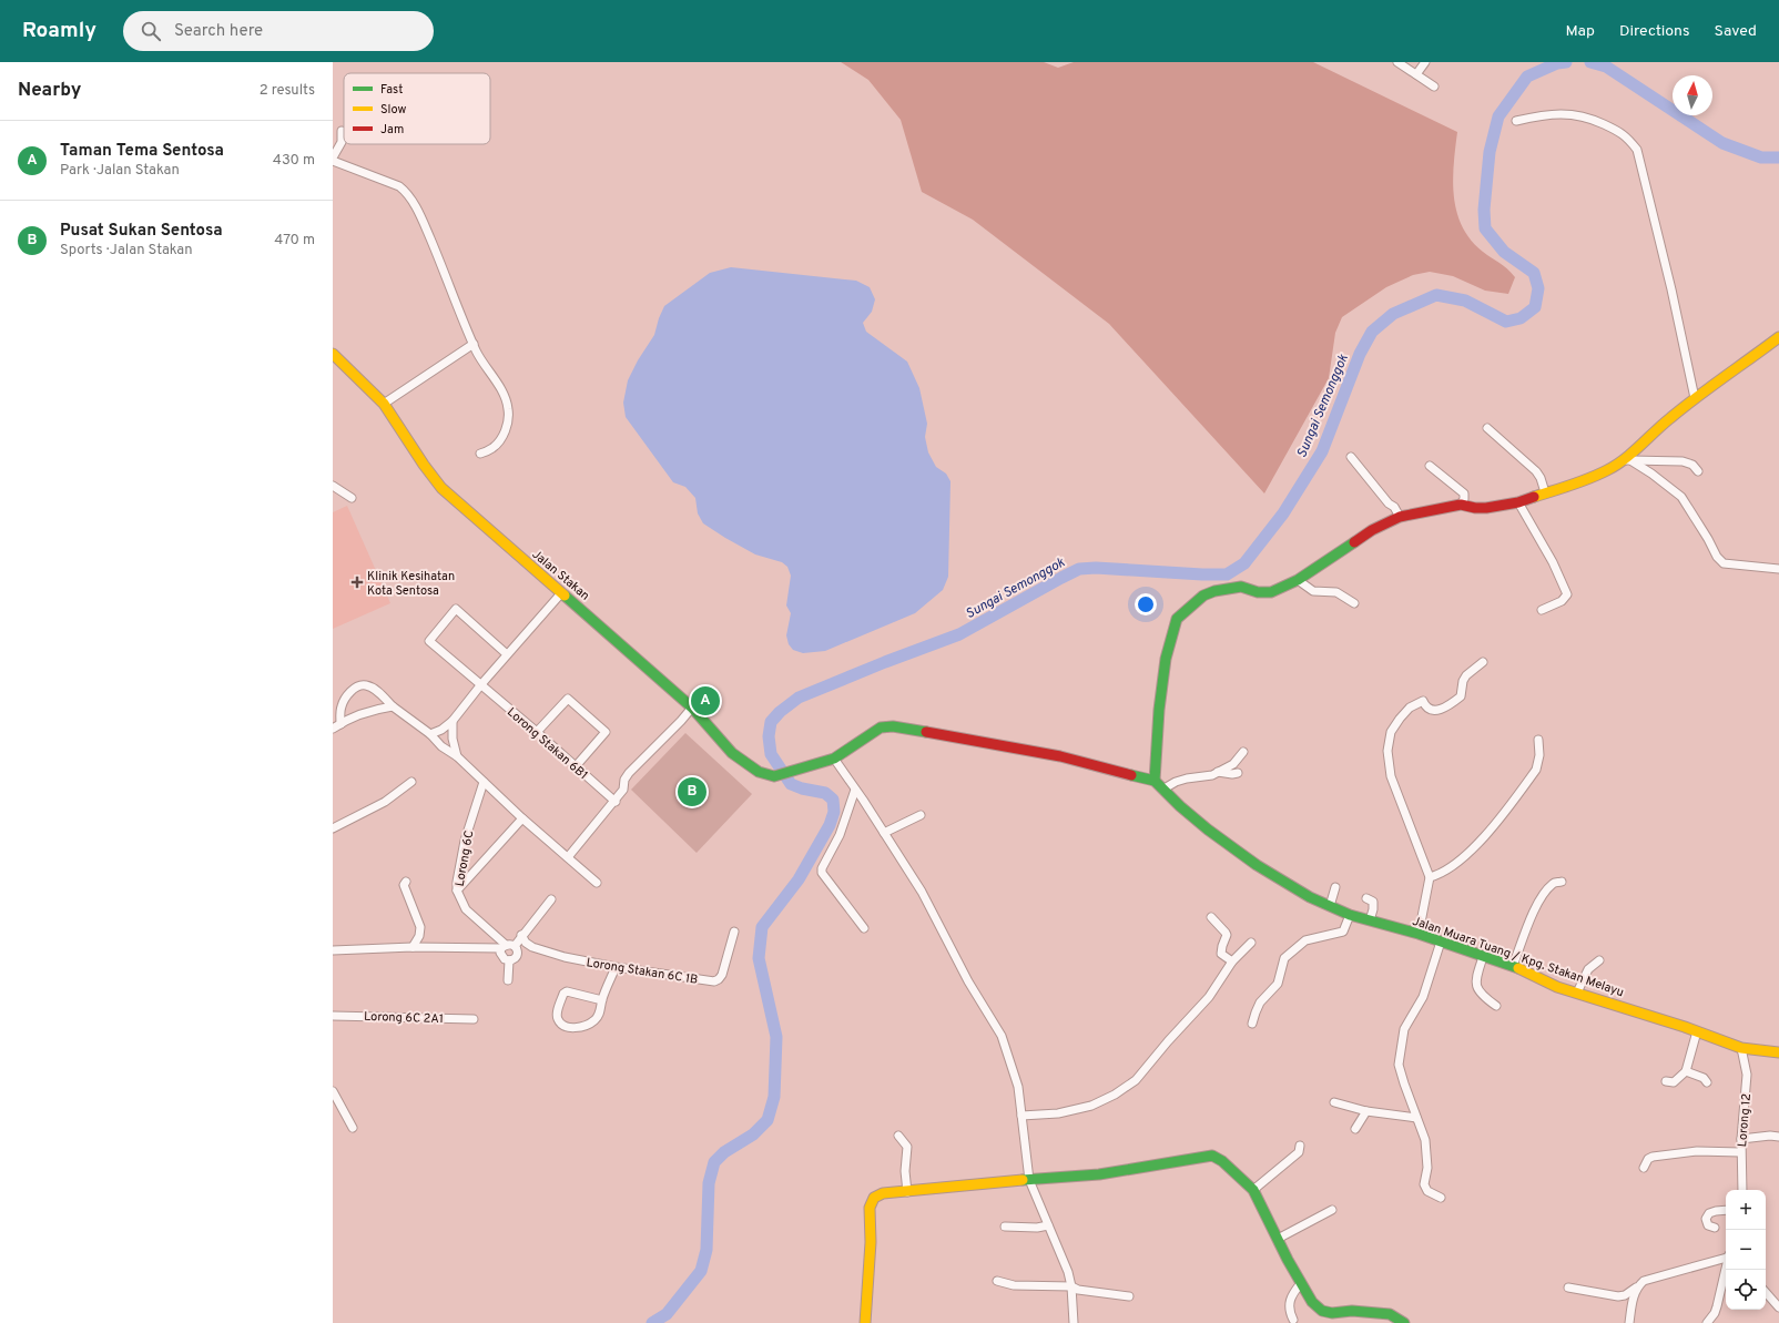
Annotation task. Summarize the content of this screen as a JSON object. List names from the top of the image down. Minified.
{"streets":{"main road":["Jalan Stakan","Jalan Muara Tuang / Kpg. Stakan Melayu"],"street":["Lorong Stakan 6B1","Lorong 6C","Lorong Stakan 6C 1B","Lorong 6C 2A1","Lorong 12"]},"crossings":[["Jalan Muara Tuang / Kpg. Stakan Melayu","Lorong 12"]],"water":["Sungai Semonggok"],"places":{"health":["Klinik Kesihatan Kota Sentosa"]},"legend":["Fast","Slow","Jam"],"north":"top","page":{"header":"Roamly","search":"Search here","nav":["Map","Directions","Saved"],"heading":["Nearby","2 results"],"list":[{"mark":"A","name":"Taman Tema Sentosa","note":"Park · Jalan Stakan","value":"430 m"},{"mark":"B","name":"Pusat Sukan Sentosa","note":"Sports · Jalan Stakan","value":"470 m"}],"pins":["A","B"],"map_buttons":["+","−"]}}
